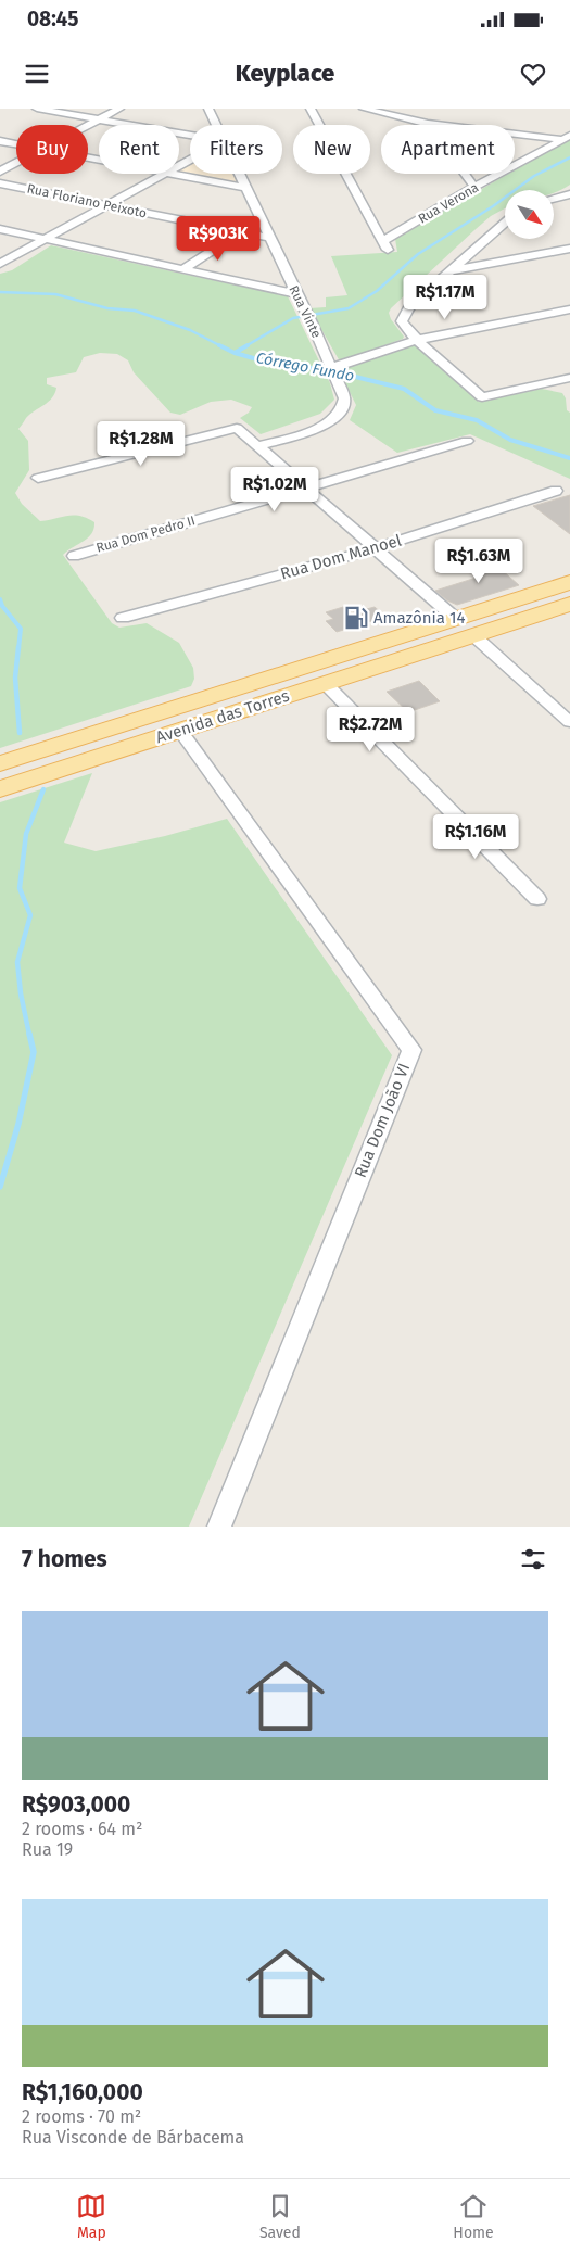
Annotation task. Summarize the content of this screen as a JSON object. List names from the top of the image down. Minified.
{"streets":{"main road":["Avenida das Torres"],"street":["Rua Floriano Peixoto","Rua Verona","Rua Vinte","Rua Dom Pedro II","Rua Dom Manoel","Rua Dom João VI"]},"crossings":[["Rua Floriano Peixoto","Rua Vinte"],["Avenida das Torres","Rua Dom João VI"]],"water":["Córrego Fundo"],"places":{"fuel station":["Amazônia 14"]},"north":"bottom right","page":{"status":"08:45","header":"Keyplace","chip":["Buy","Rent","Filters","New","Apartment"],"price":["R$903K","R$1.17M","R$1.28M","R$1.02M","R$1.63M","R$2.72M","R$1.16M"],"heading":"7 homes","list":[{"name":"R$903,000","note":"2 rooms · 64 m² · Rua 19"},{"name":"R$1,160,000","note":"2 rooms · 70 m² · Rua Visconde de Bárbacema"}],"tabs":["Map","Saved","Home"]}}
